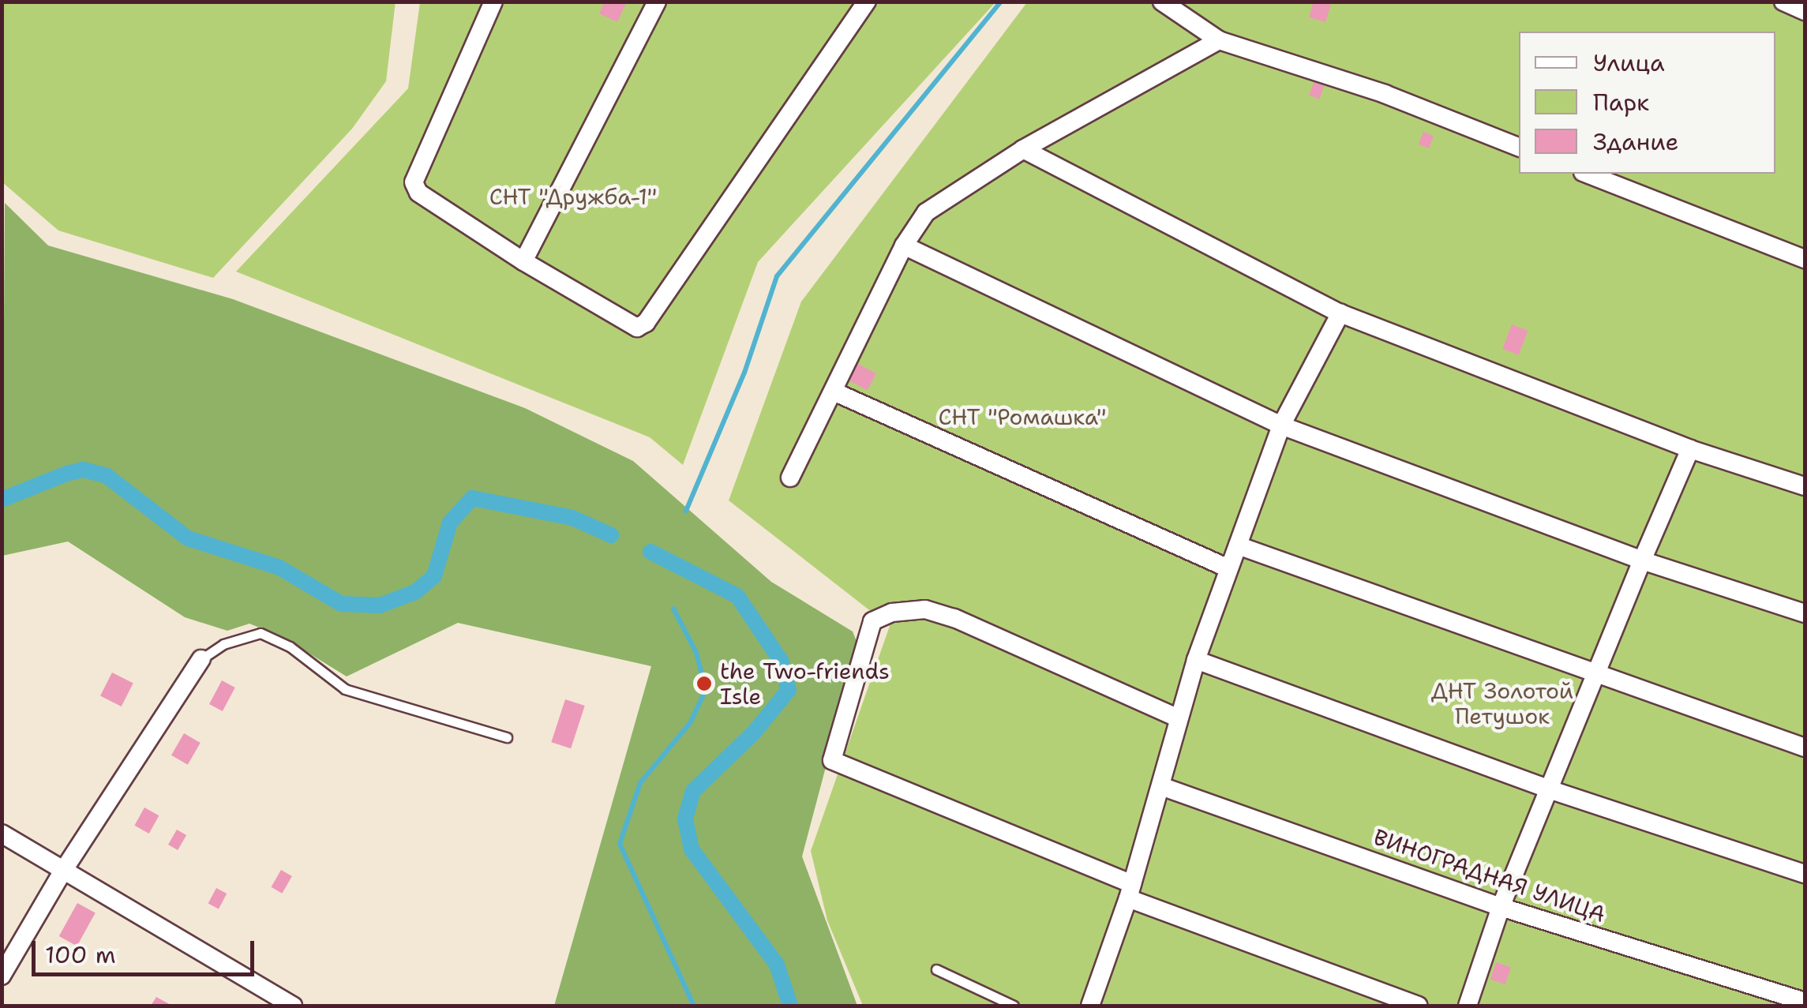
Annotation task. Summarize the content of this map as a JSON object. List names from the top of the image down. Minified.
{"streets":{"street":["ВИНОГРАДНАЯ УЛИЦА"]},"parks":["СНТ \"Дружба-1\"","СНТ \"Ромашка\"","ДНТ Золотой Петушок"],"places":["the Two-friends Isle"],"legend":["Улица","Парк","Здание"],"scale_bar":"100 m"}
